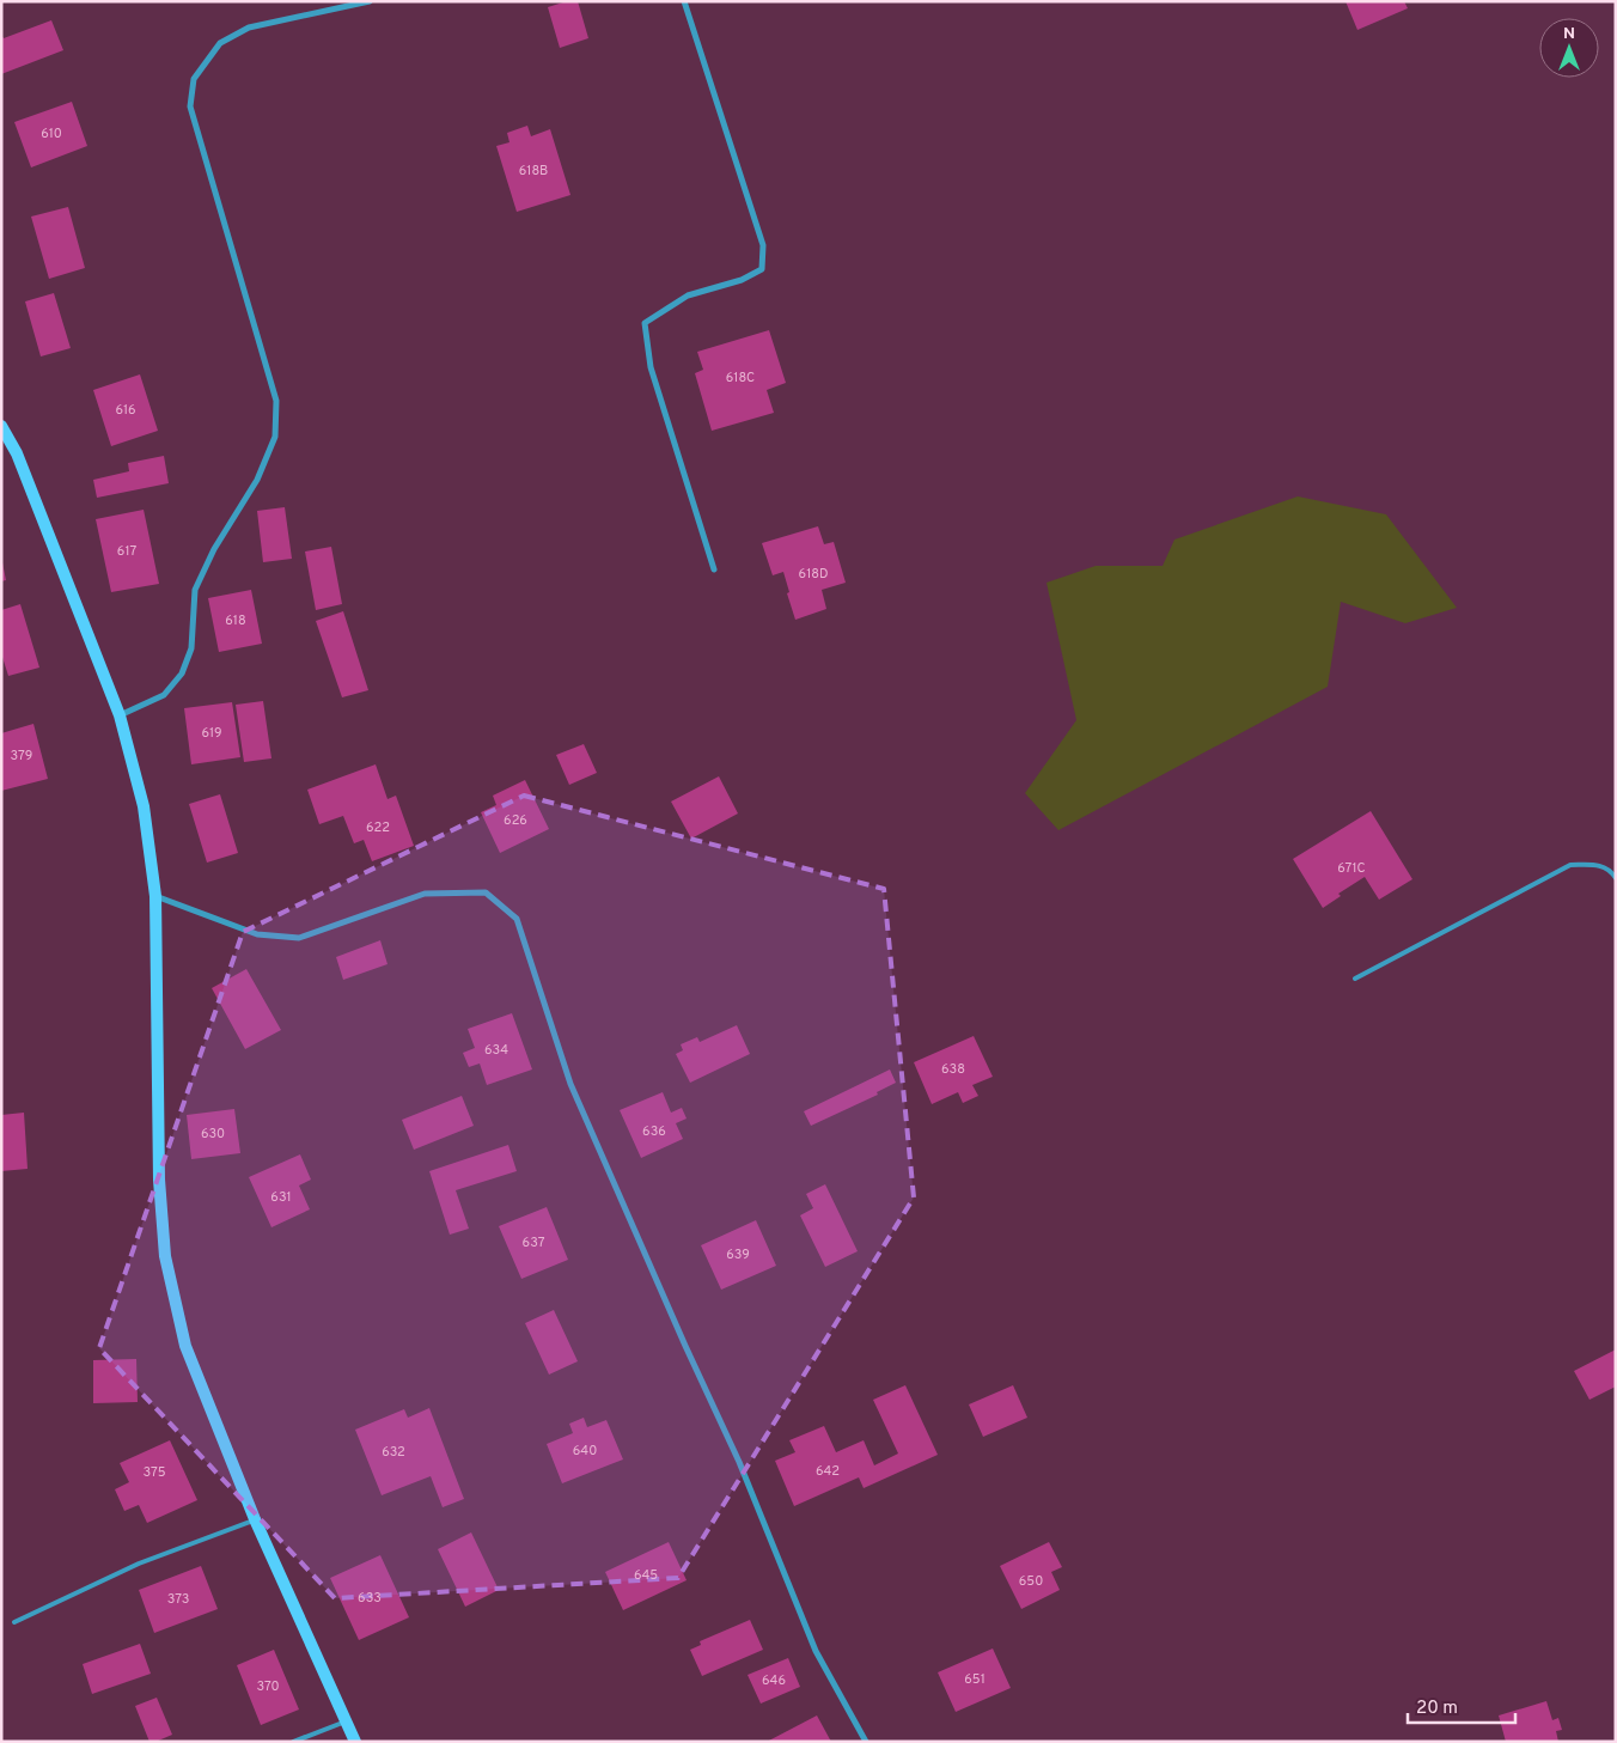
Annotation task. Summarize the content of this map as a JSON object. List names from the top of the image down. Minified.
{"house_numbers":["610","618B","618C","616","617","618D","618","619","379","626","622","671C","634","638","636","630","631","637","639","640","632","642","375","645","650","633","373","651","646","370"],"scale_bar":"20 m","north":"top"}
